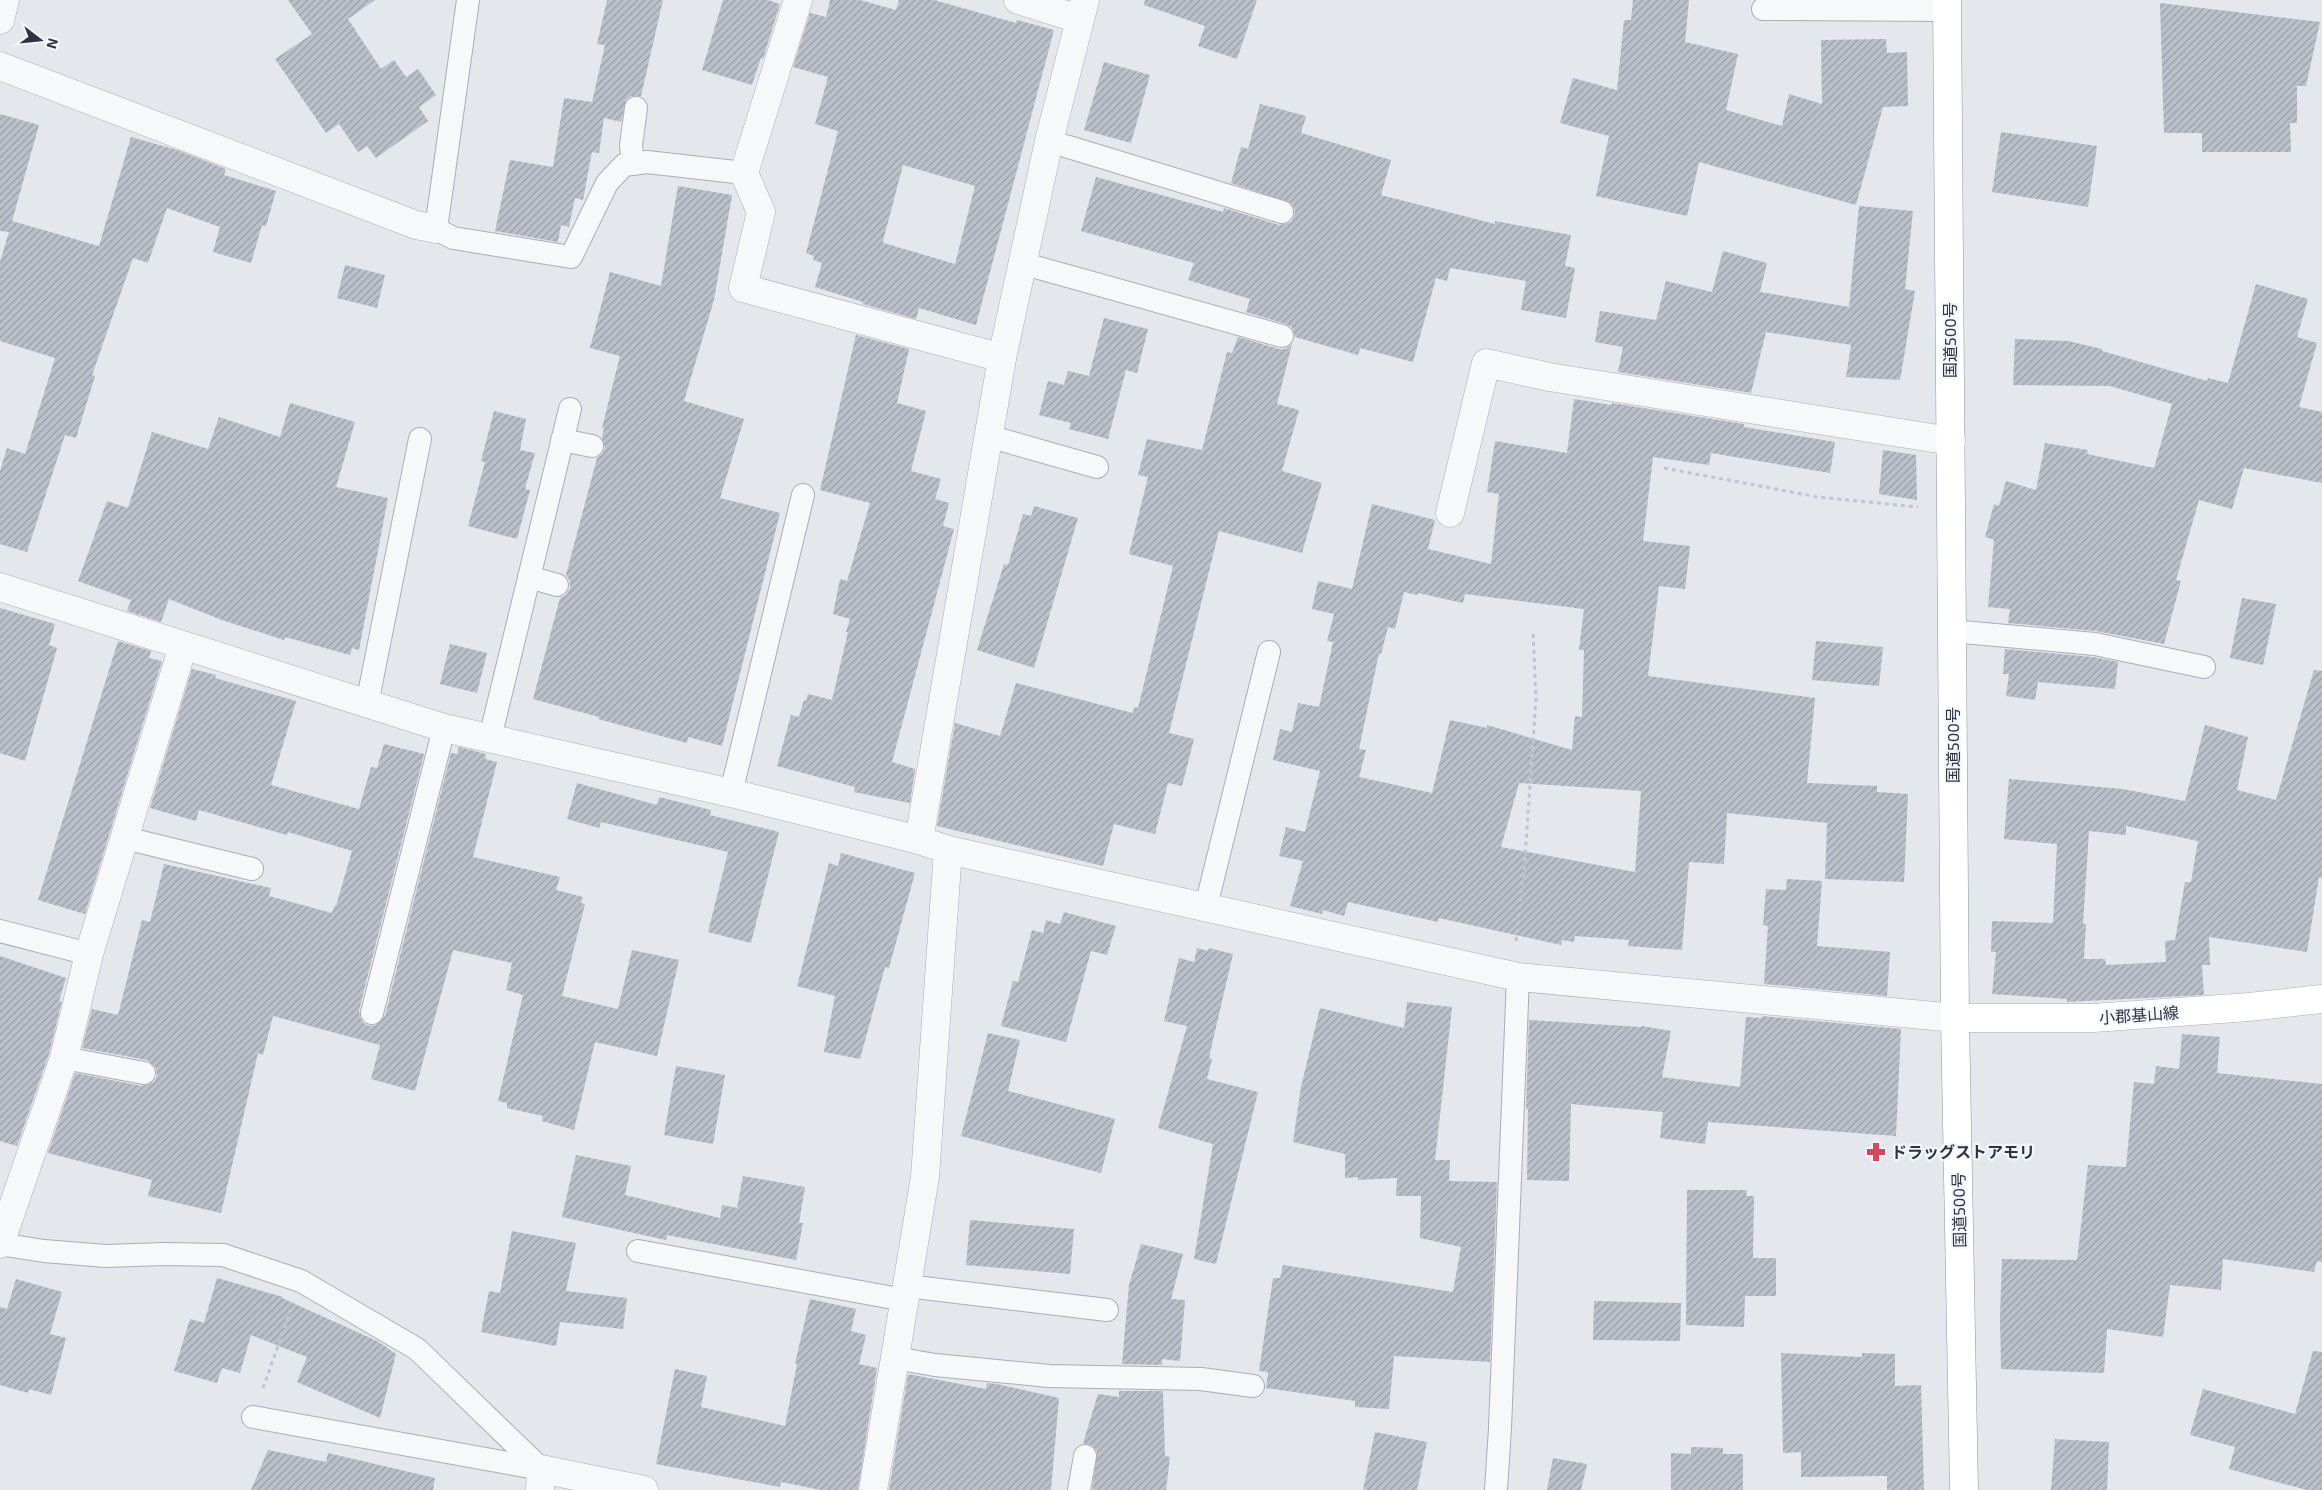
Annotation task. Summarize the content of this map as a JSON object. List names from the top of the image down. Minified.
{"streets":{"main road":["国道500号","小郡基山線"]},"crossings":[["国道500号","小郡基山線"]],"places":{"pharmacy":["ドラッグストアモリ"]},"north":"right"}
